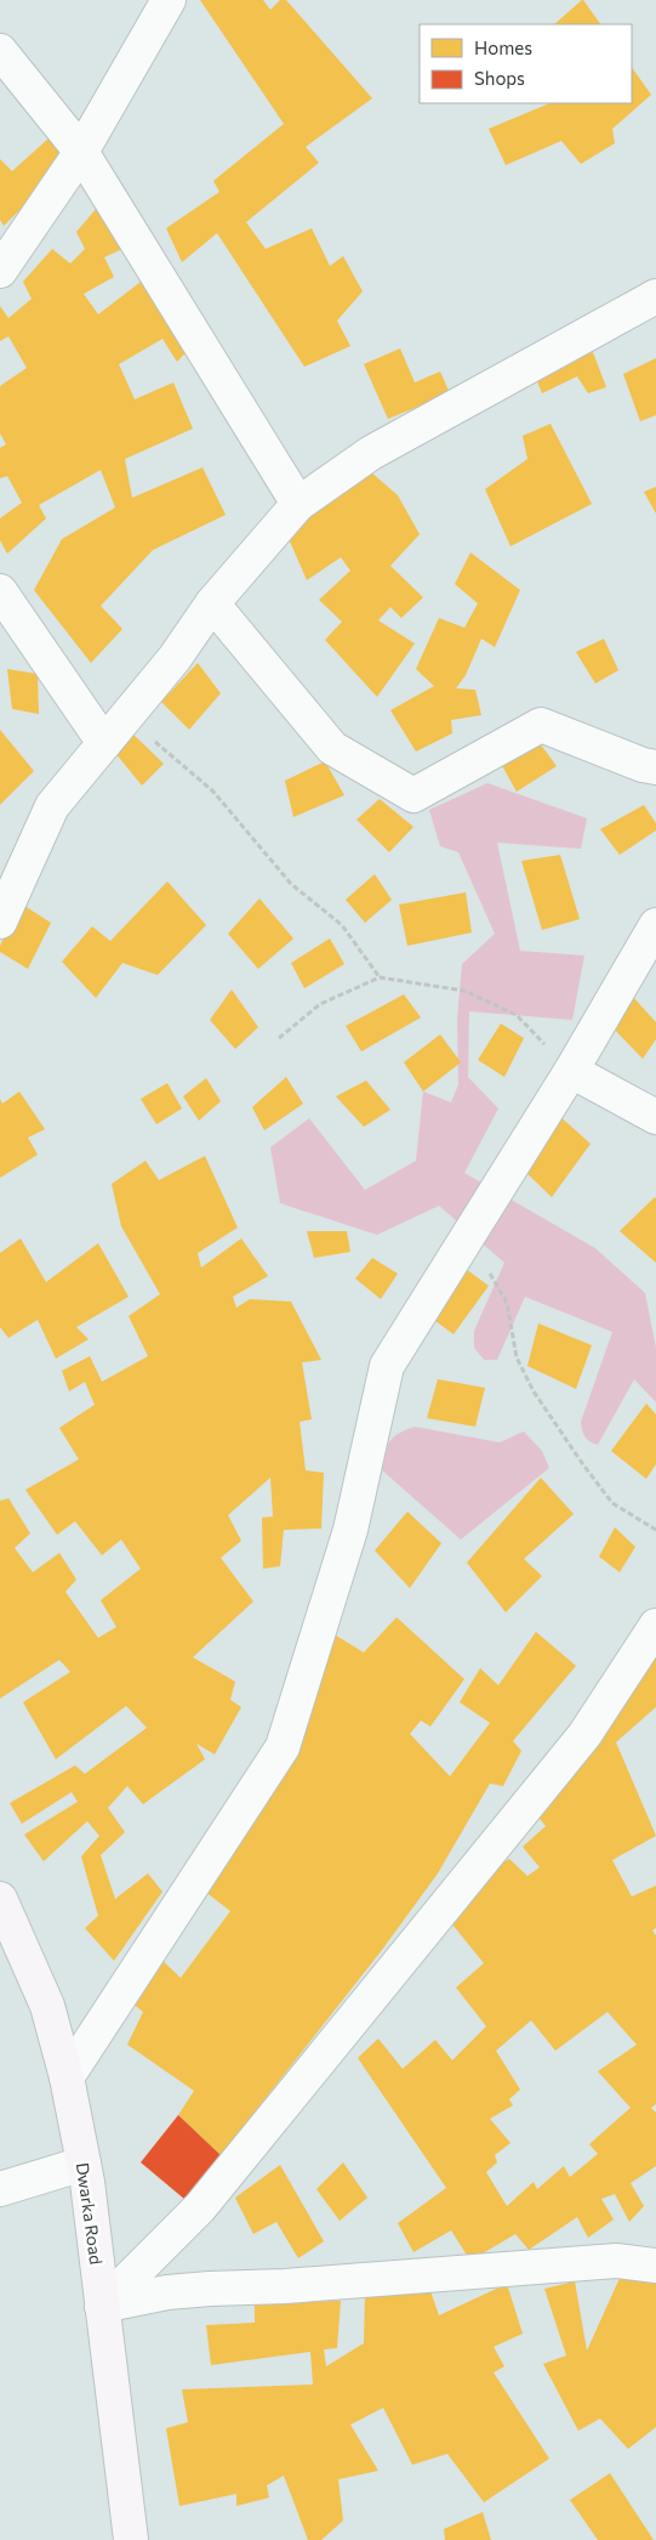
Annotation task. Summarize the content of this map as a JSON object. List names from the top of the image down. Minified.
{"streets":{"street":["Dwarka Road"]},"legend":["Homes","Shops"]}
